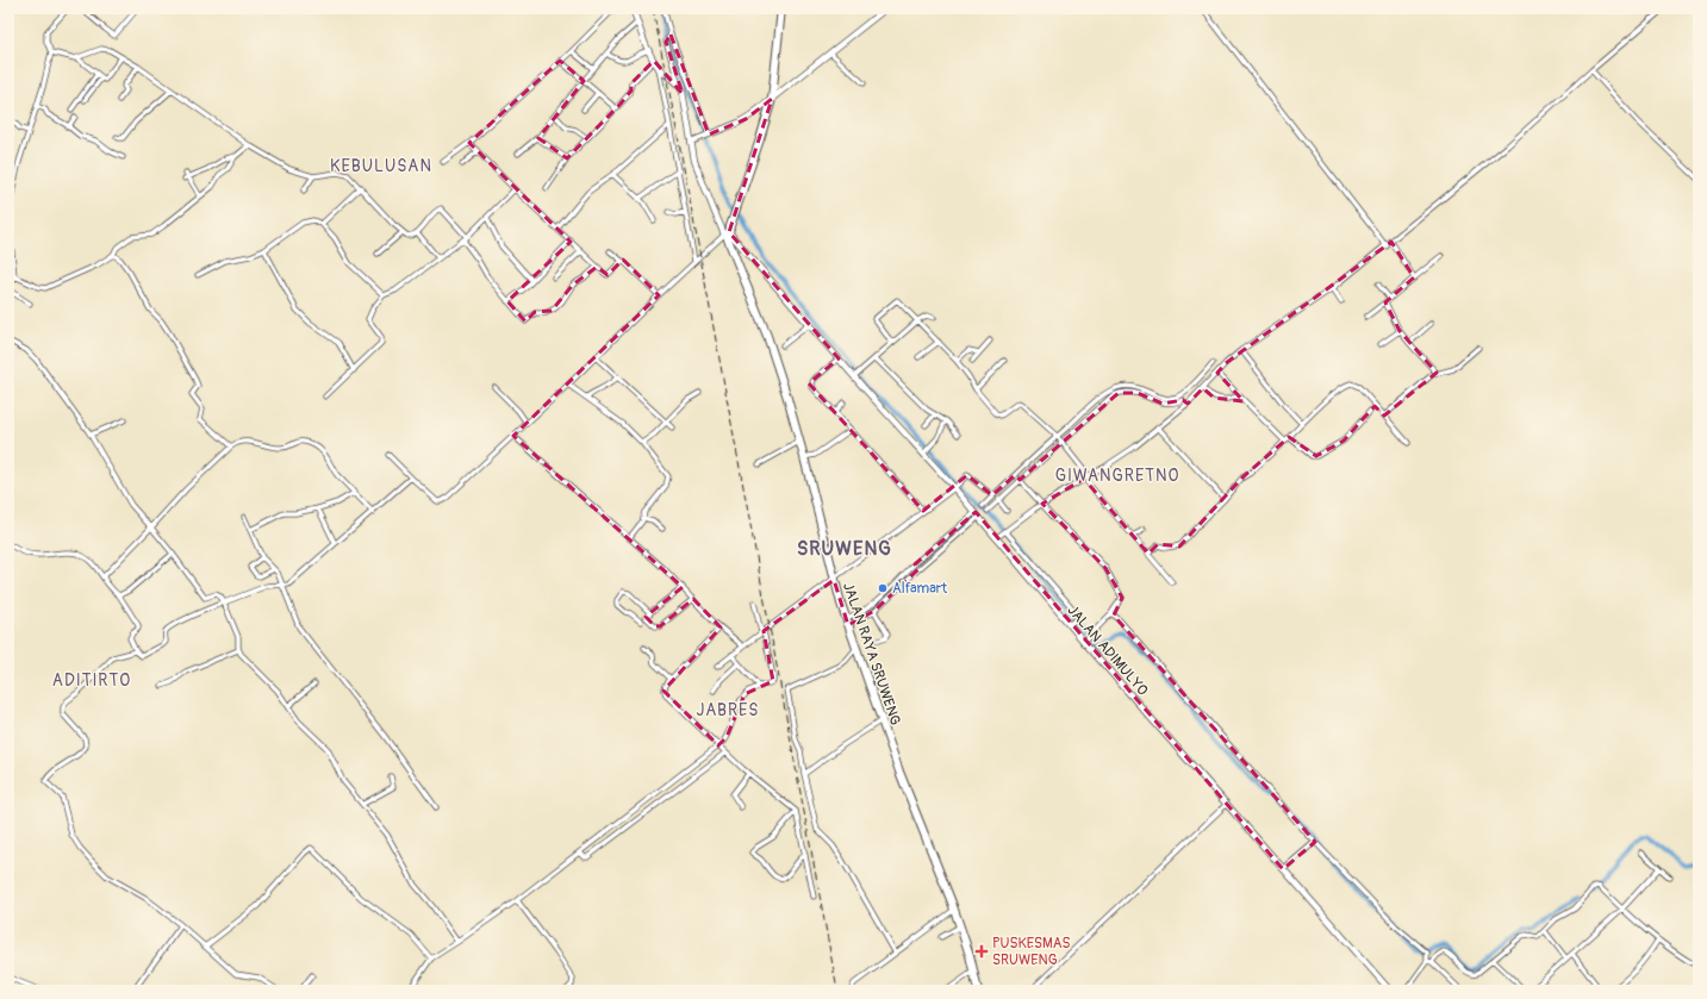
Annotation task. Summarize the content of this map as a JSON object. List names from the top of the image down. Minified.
{"streets":{"highway":["JALAN RAYA SRUWENG"],"street":["JALAN ADIMULYO"]},"crossings":[["JALAN ADIMULYO","JALAN RAYA SRUWENG"]],"districts":["KEBULUSAN","GIWANGRETNO","SRUWENG","ADITIRTO","JABRES"],"places":{"other":["Alfamart"],"health":["PUSKESMAS SRUWENG"]}}
